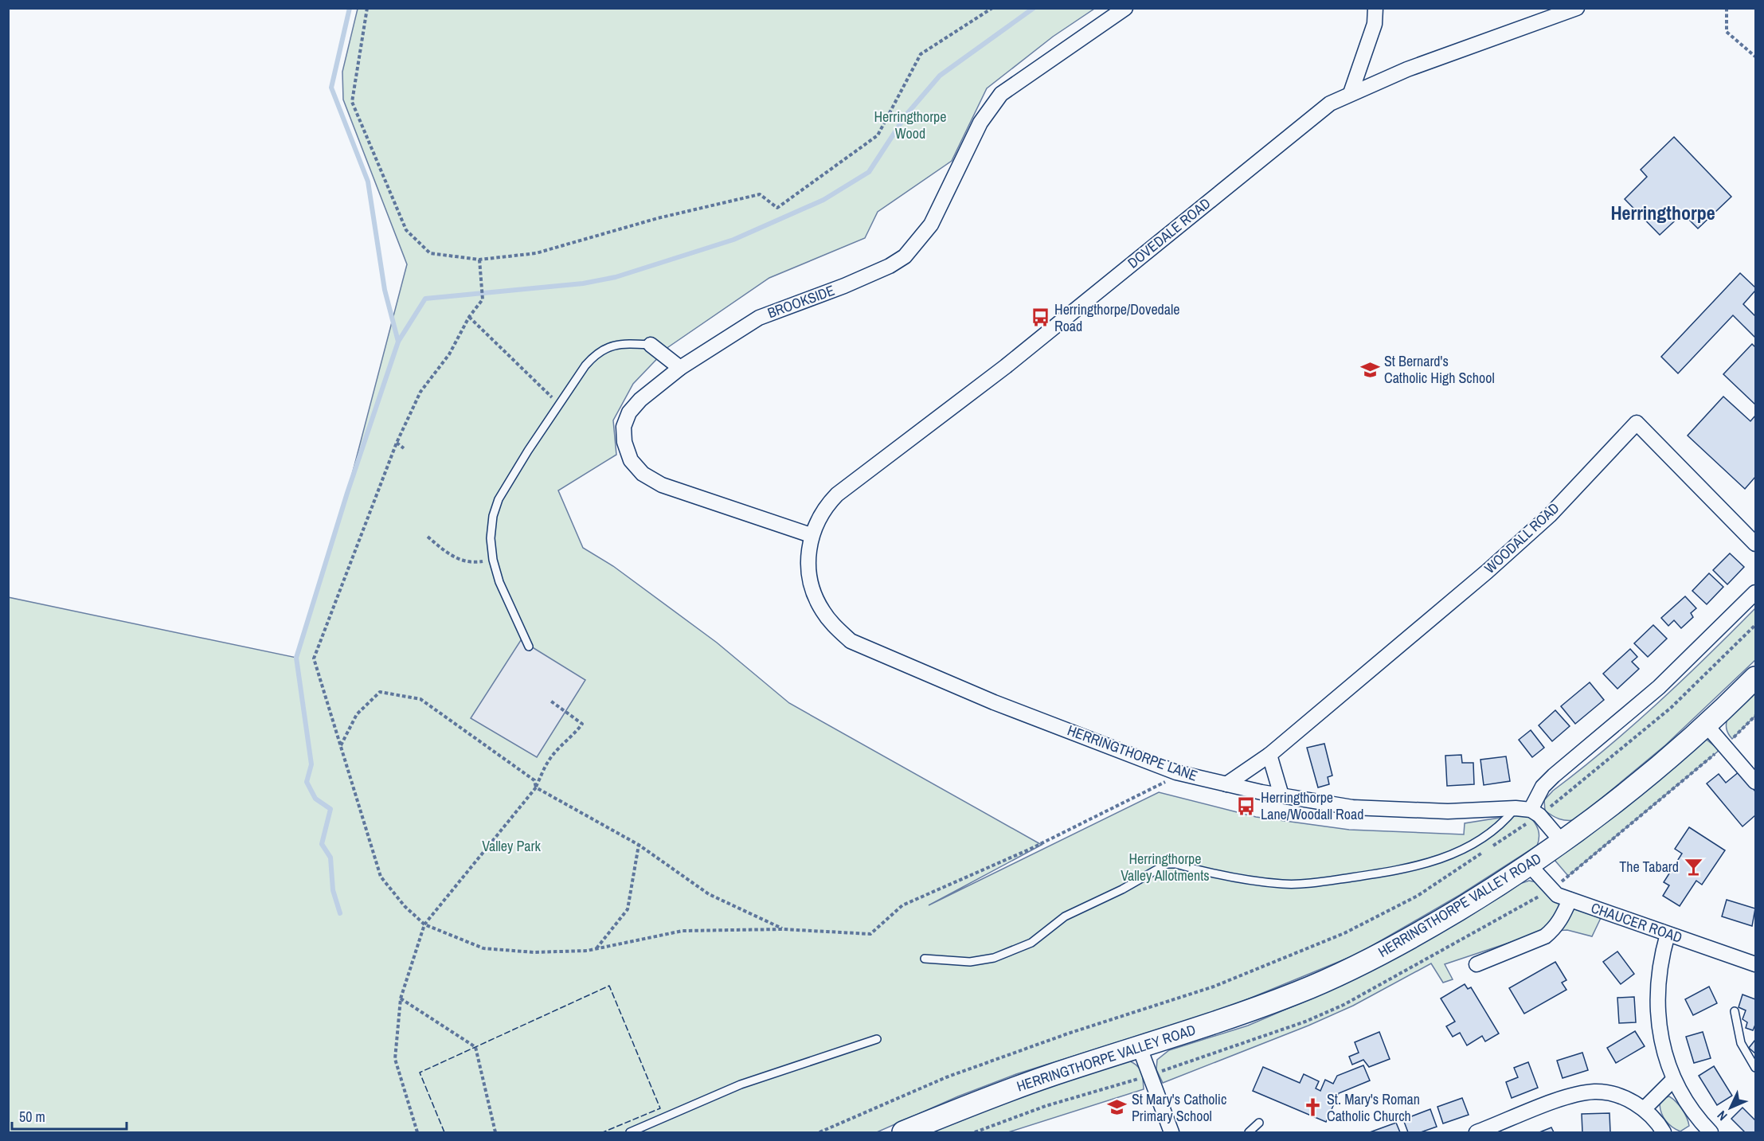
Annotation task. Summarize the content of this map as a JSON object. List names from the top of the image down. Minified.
{"streets":{"main road":["HERRINGTHORPE VALLEY ROAD"],"street":["DOVEDALE ROAD","BROOKSIDE","WOODALL ROAD","HERRINGTHORPE LANE","CHAUCER ROAD"]},"crossings":[["DOVEDALE ROAD","BROOKSIDE"],["DOVEDALE ROAD","HERRINGTHORPE LANE"],["BROOKSIDE","HERRINGTHORPE LANE"],["WOODALL ROAD","HERRINGTHORPE LANE"],["HERRINGTHORPE VALLEY ROAD","CHAUCER ROAD"]],"districts":["Herringthorpe"],"parks":["Herringthorpe Wood","Valley Park","Herringthorpe Valley Allotments"],"places":{"bus stop":["Herringthorpe/Dovedale Road","Herringthorpe Lane/Woodall Road"],"school or university":["St Bernard's Catholic High School","St Mary's Catholic Primary School"],"bar":["The Tabard"],"church":["St. Mary's Roman Catholic Church"]},"scale_bar":"50 m","north":"bottom left"}
